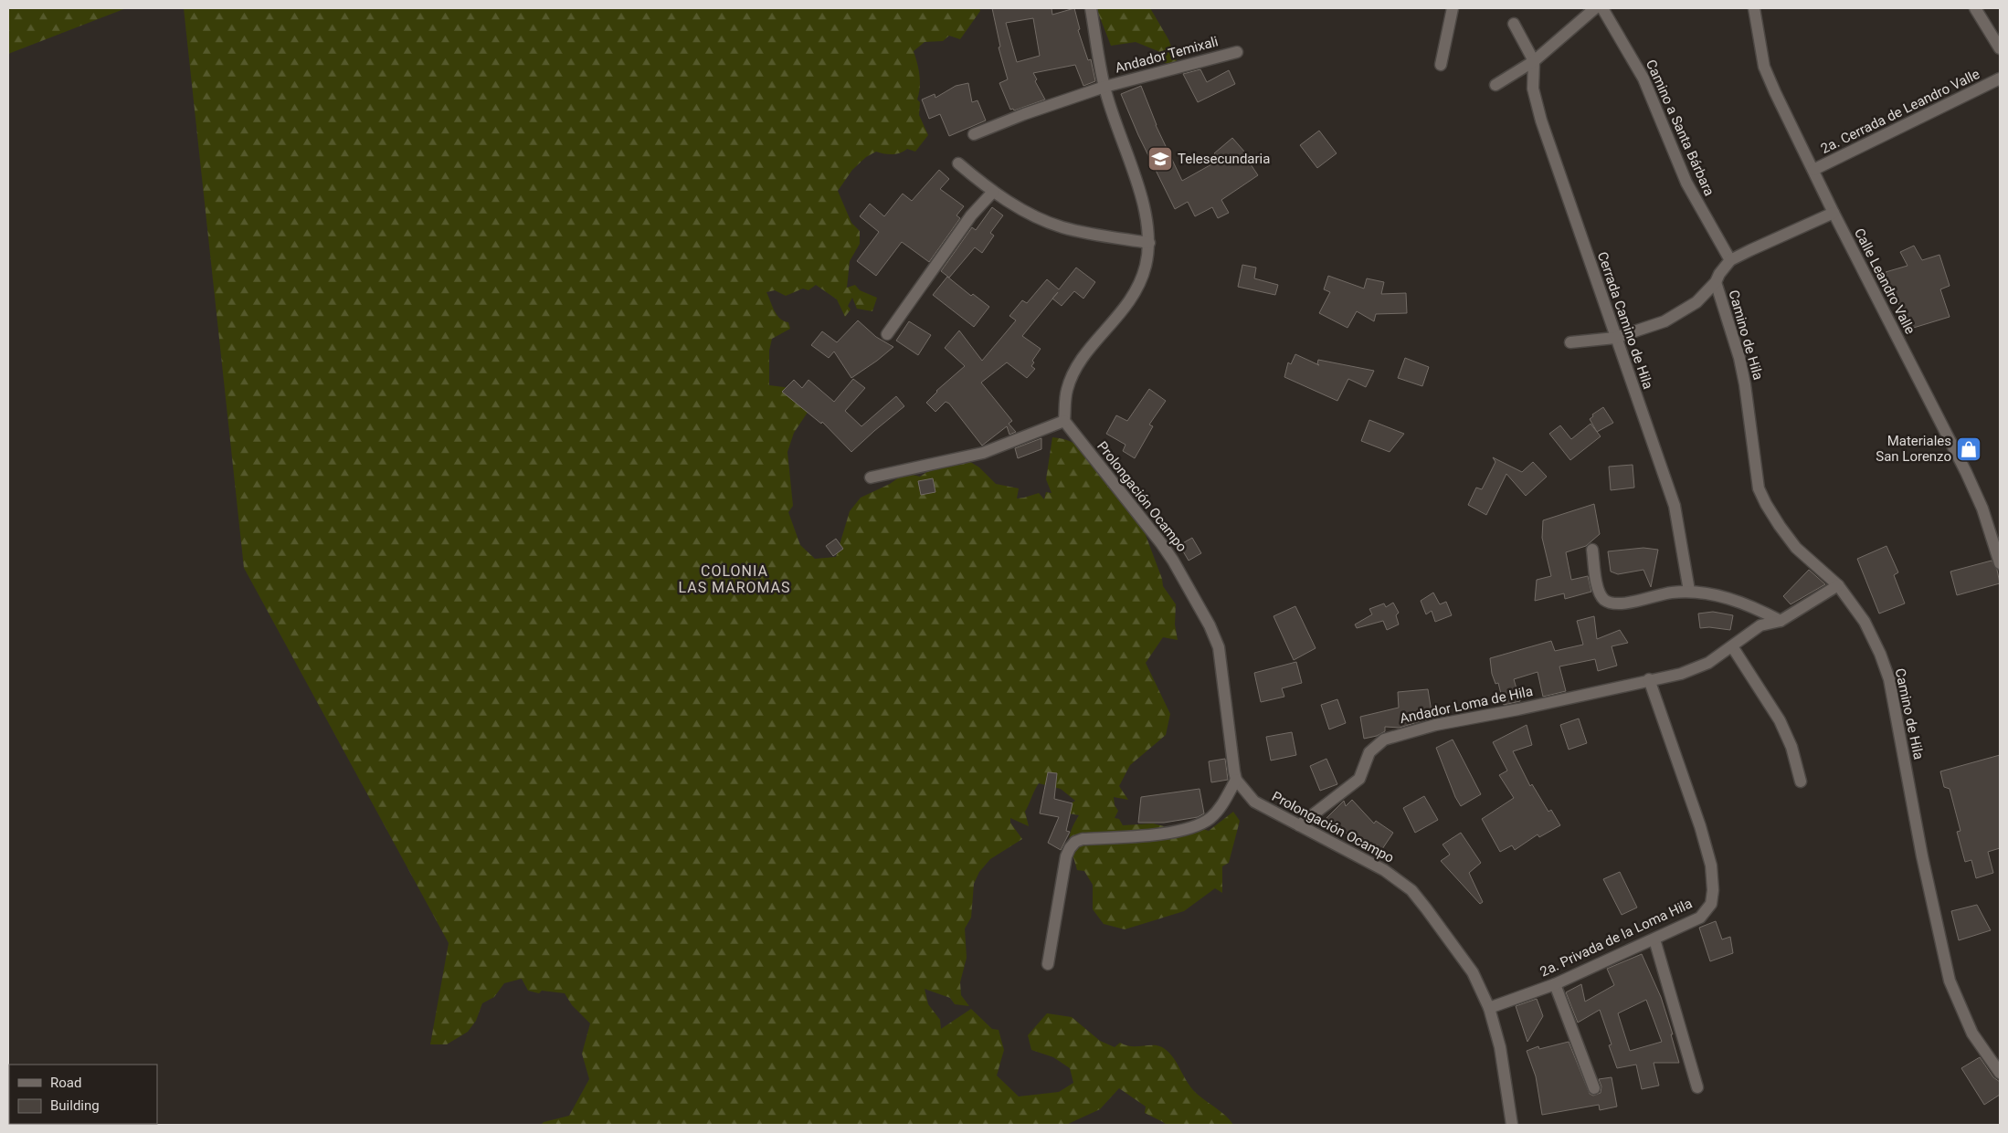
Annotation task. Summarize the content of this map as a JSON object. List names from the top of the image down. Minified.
{"streets":{"street":["Andador Temixali","2a. Cerrada de Leandro Valle","Camino a Santa Bárbara","Calle Leandro Valle","Cerrada Camino de Hila","Camino de Hila","Prolongación Ocampo","Andador Loma de Hila","2a. Privada de la Loma Hila"]},"crossings":[["2a. Cerrada de Leandro Valle","Calle Leandro Valle"],["Camino a Santa Bárbara","Camino de Hila"],["Calle Leandro Valle","Camino de Hila"],["Cerrada Camino de Hila","Camino de Hila"],["Camino de Hila","Andador Loma de Hila"],["Prolongación Ocampo","Andador Loma de Hila"],["Prolongación Ocampo","2a. Privada de la Loma Hila"],["Andador Loma de Hila","2a. Privada de la Loma Hila"]],"districts":["COLONIA LAS MAROMAS"],"places":{"school or university":["Telesecundaria"],"shop":["Materiales San Lorenzo"]},"legend":["Road","Building"]}
